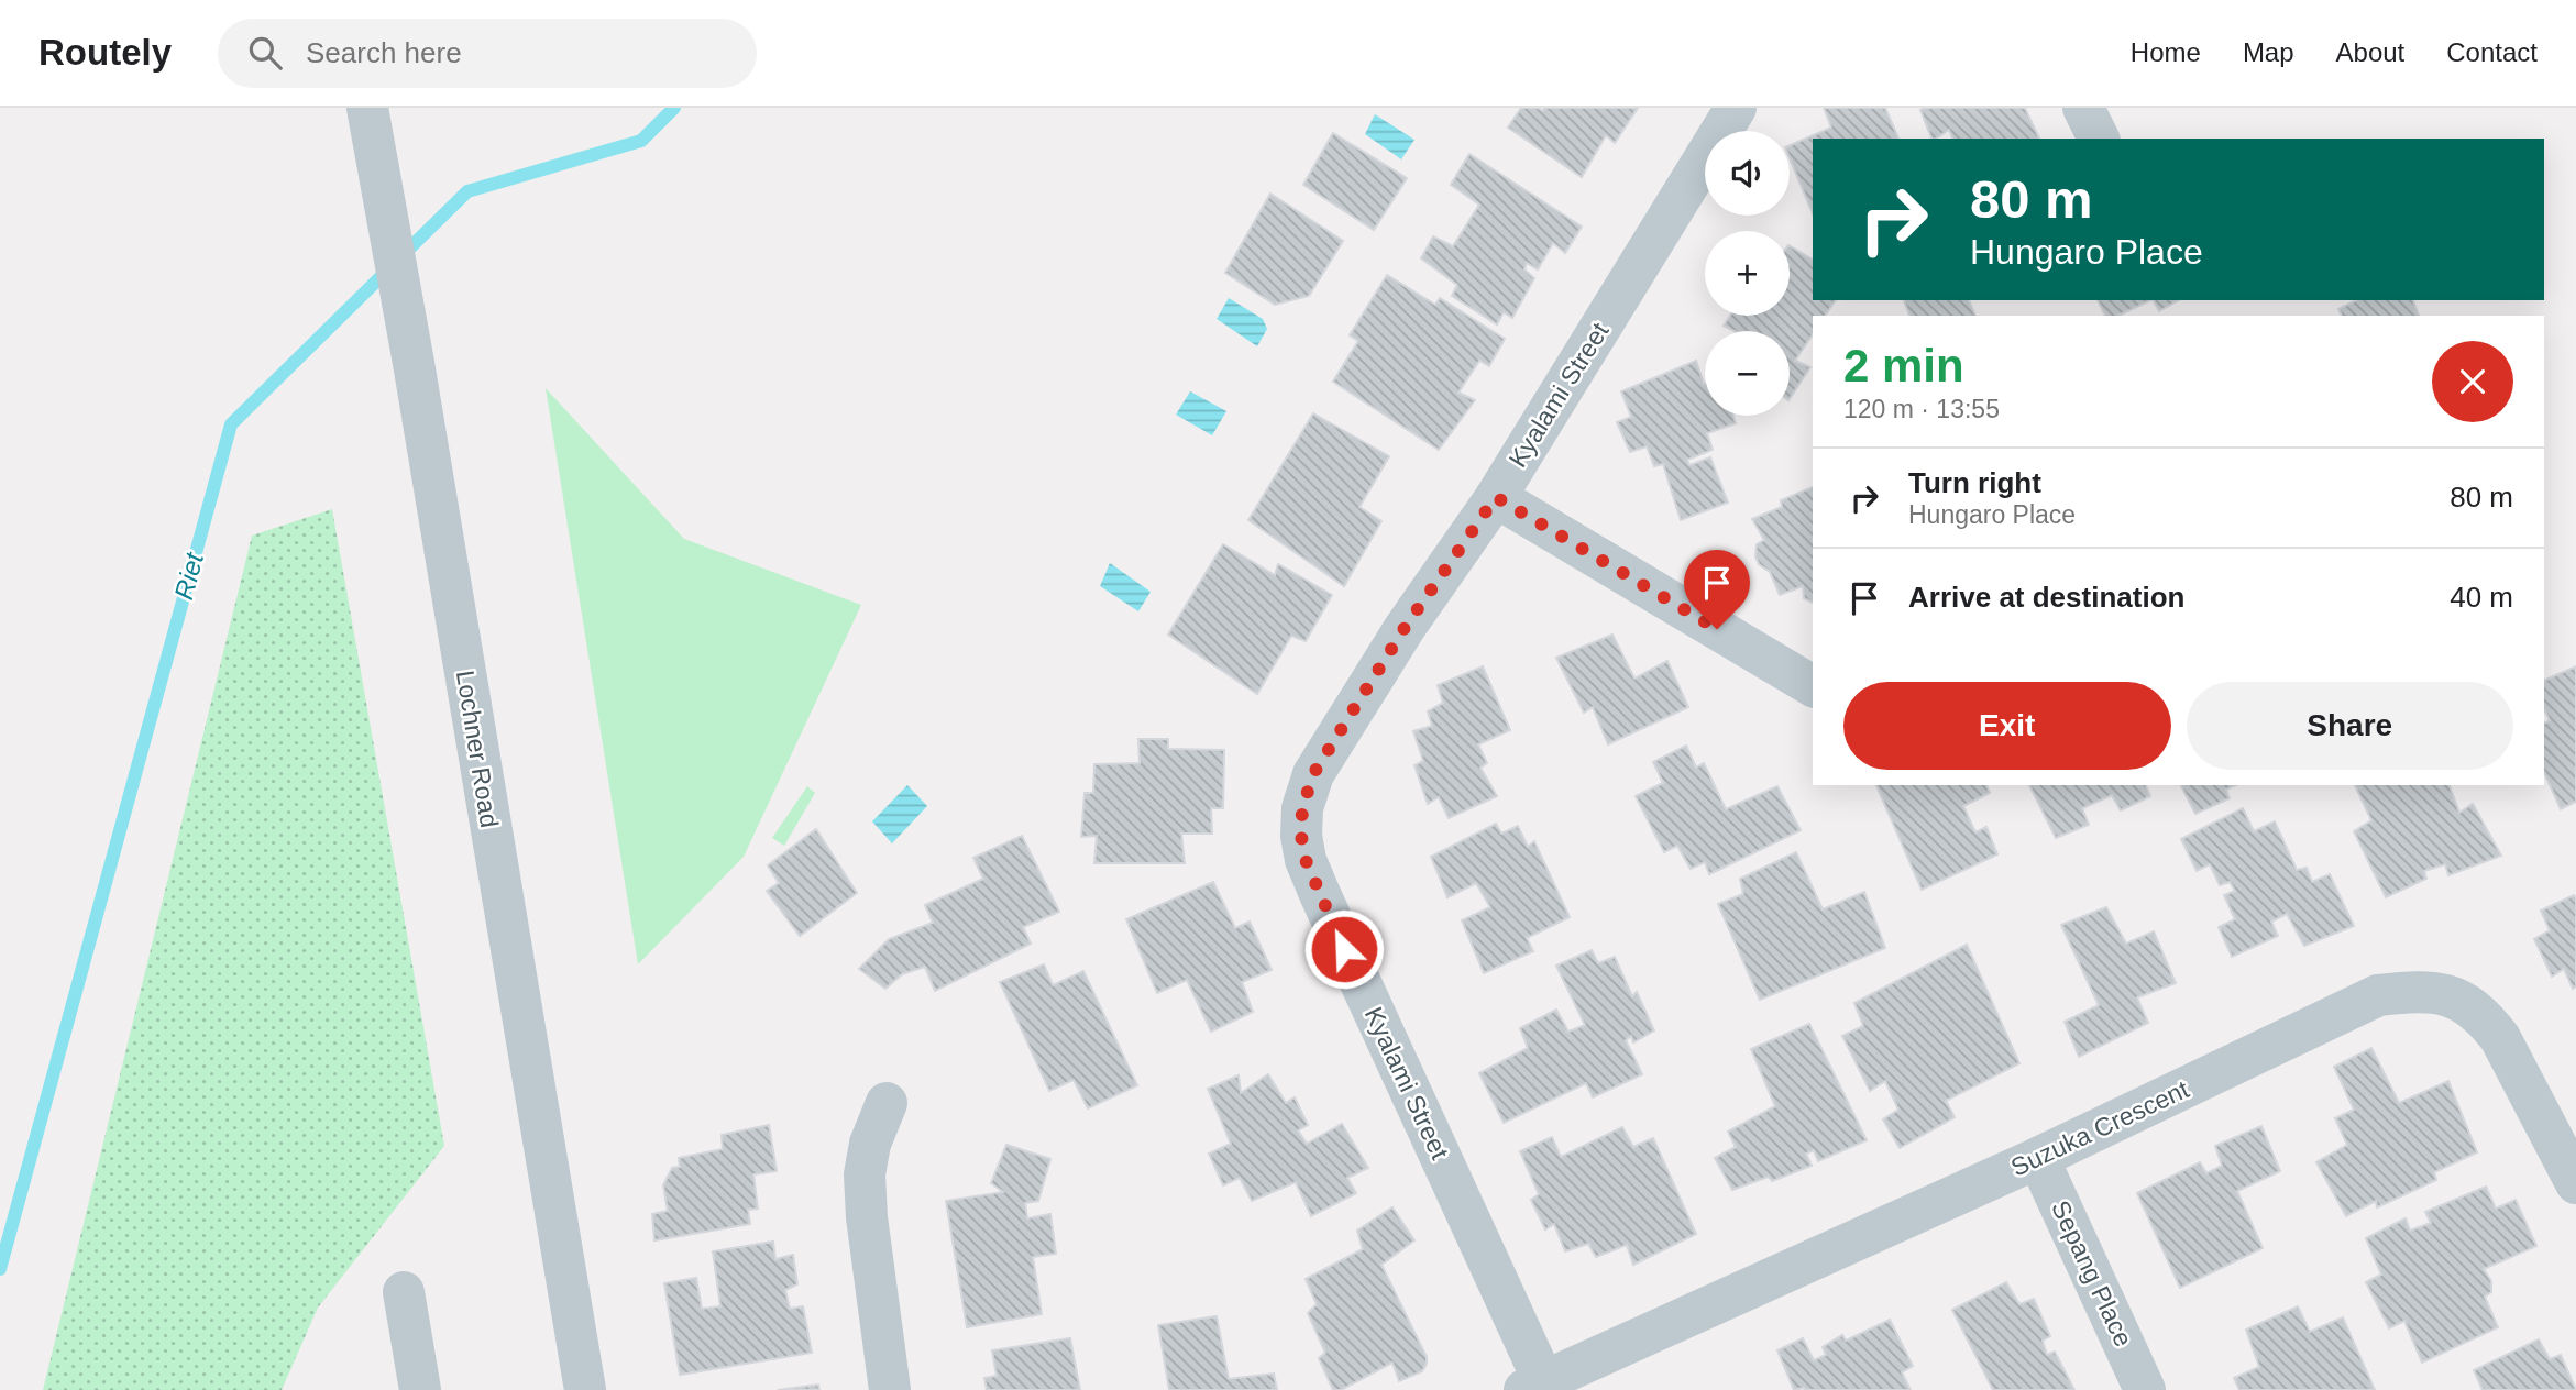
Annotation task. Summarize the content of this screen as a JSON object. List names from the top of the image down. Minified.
{"streets":{"street":["Kyalami Street","Lochner Road","Suzuka Crescent","Sepang Place"]},"crossings":[["Kyalami Street","Suzuka Crescent"],["Suzuka Crescent","Sepang Place"]],"water":["Riet"],"page":{"header":"Routely","search":"Search here","nav":["Home","Map","About","Contact"],"map_buttons":["+","−"],"turn":["80 m","Hungaro Place"],"heading":["2 min","120 m · 13:55"],"list":[{"name":"Turn right","note":"Hungaro Place","value":"80 m"},{"name":"Arrive at destination","value":"40 m"}],"buttons":["Exit","Share"]}}
